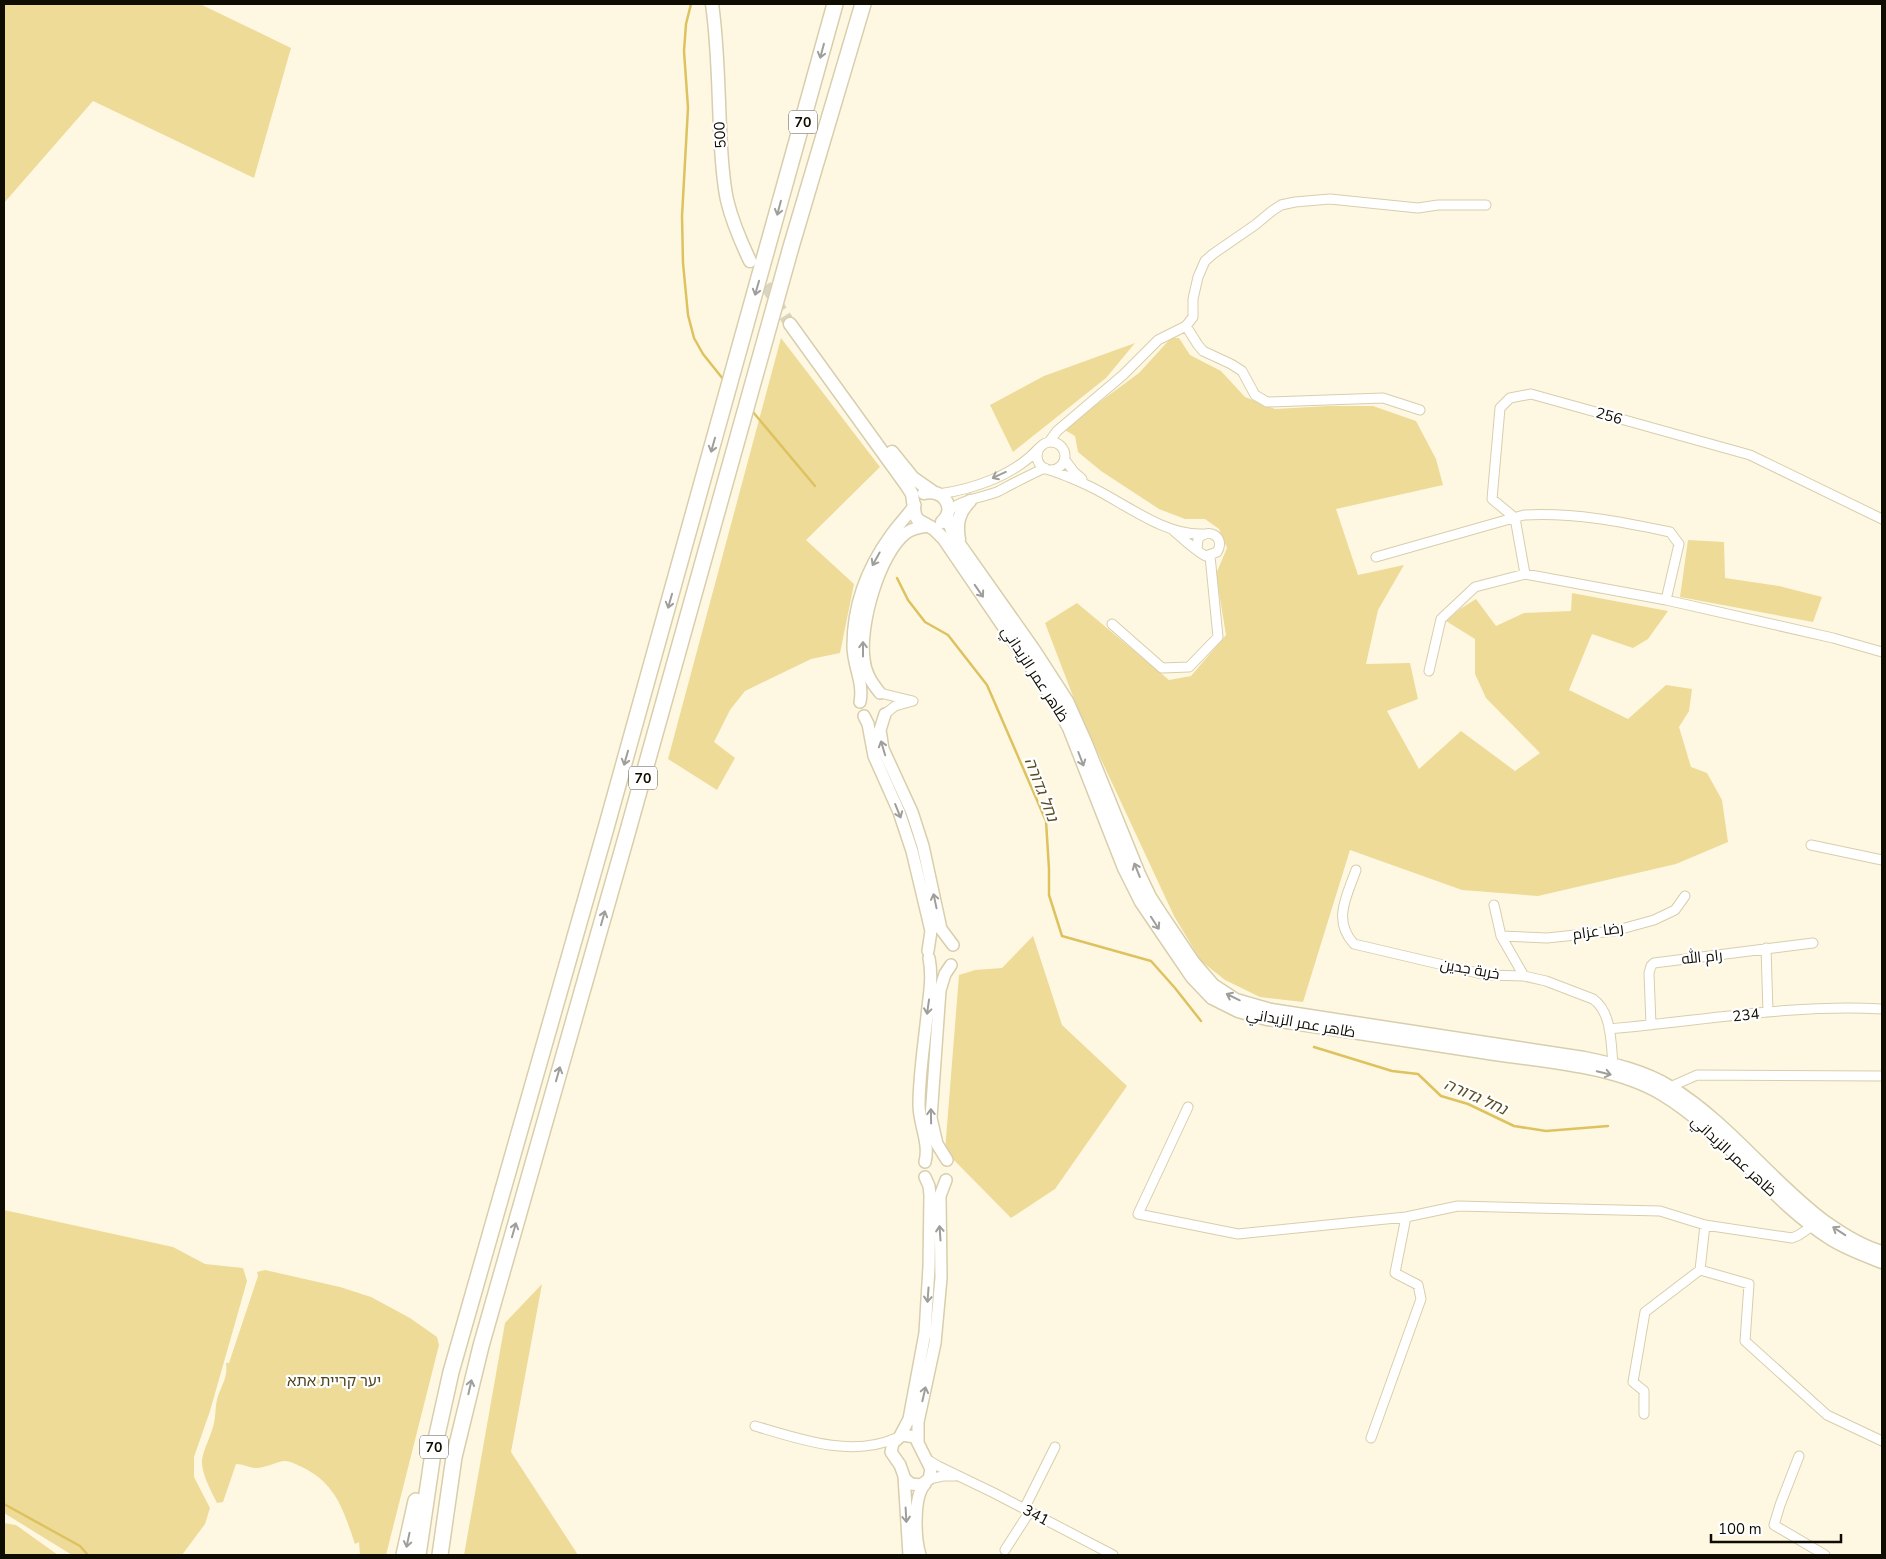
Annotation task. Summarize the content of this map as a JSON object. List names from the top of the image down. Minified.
{"streets":{"highway":["70"],"main road":["500","ظاهر عمر الزيداني"],"street":["256","رضا عزام","رام الله","خربة جدين","234","341"]},"crossings":[["ظاهر عمر الزيداني","خربة جدين"],["رام الله","234"],["خربة جدين","234"]],"water":["נחל גדורה"],"parks":["יער קריית אתא"],"scale_bar":"100 m"}
